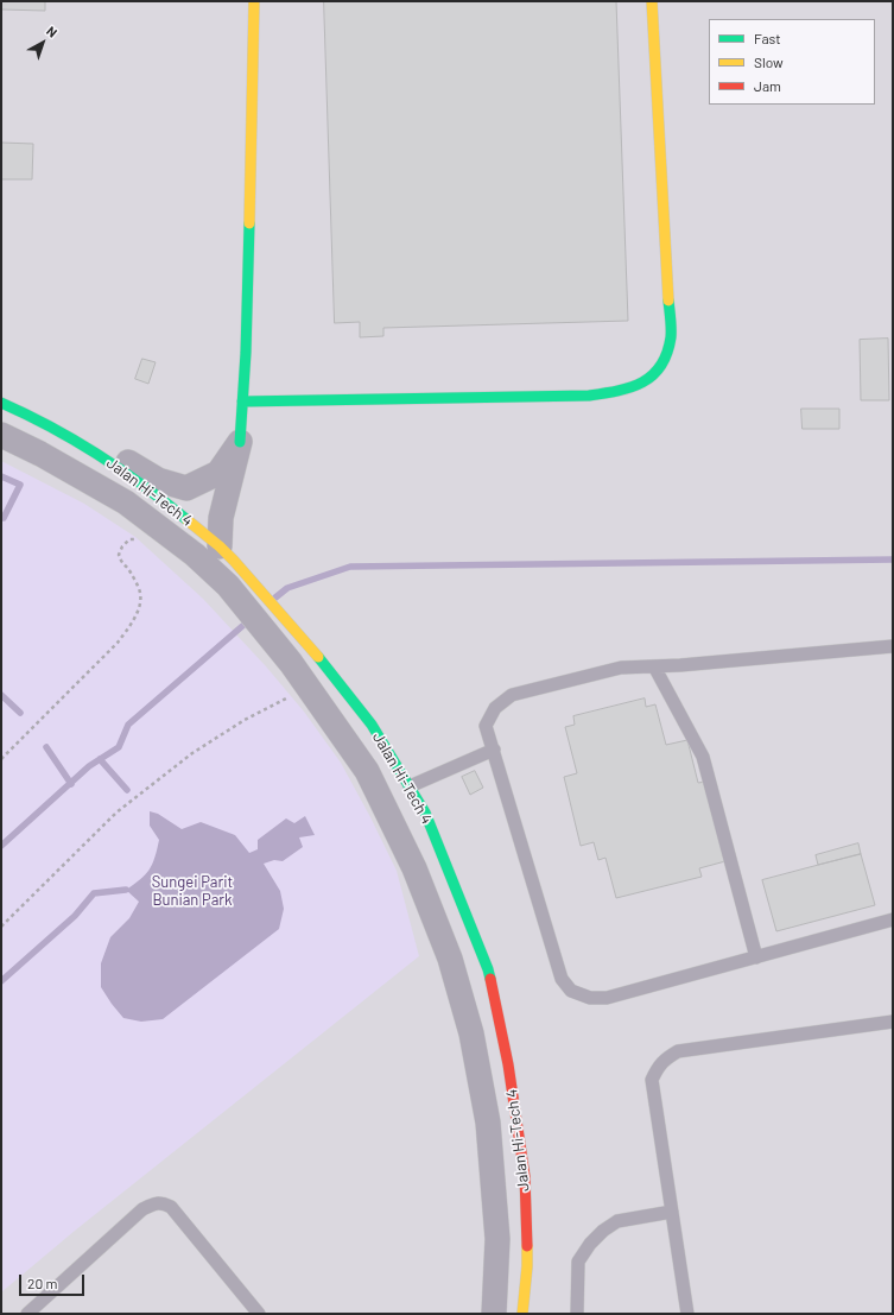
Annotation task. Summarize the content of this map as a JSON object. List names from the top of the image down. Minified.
{"streets":{"street":["Jalan Hi-Tech 4"]},"parks":["Sungei Parit Bunian Park"],"legend":["Fast","Slow","Jam"],"scale_bar":"20 m","north":"top right"}
